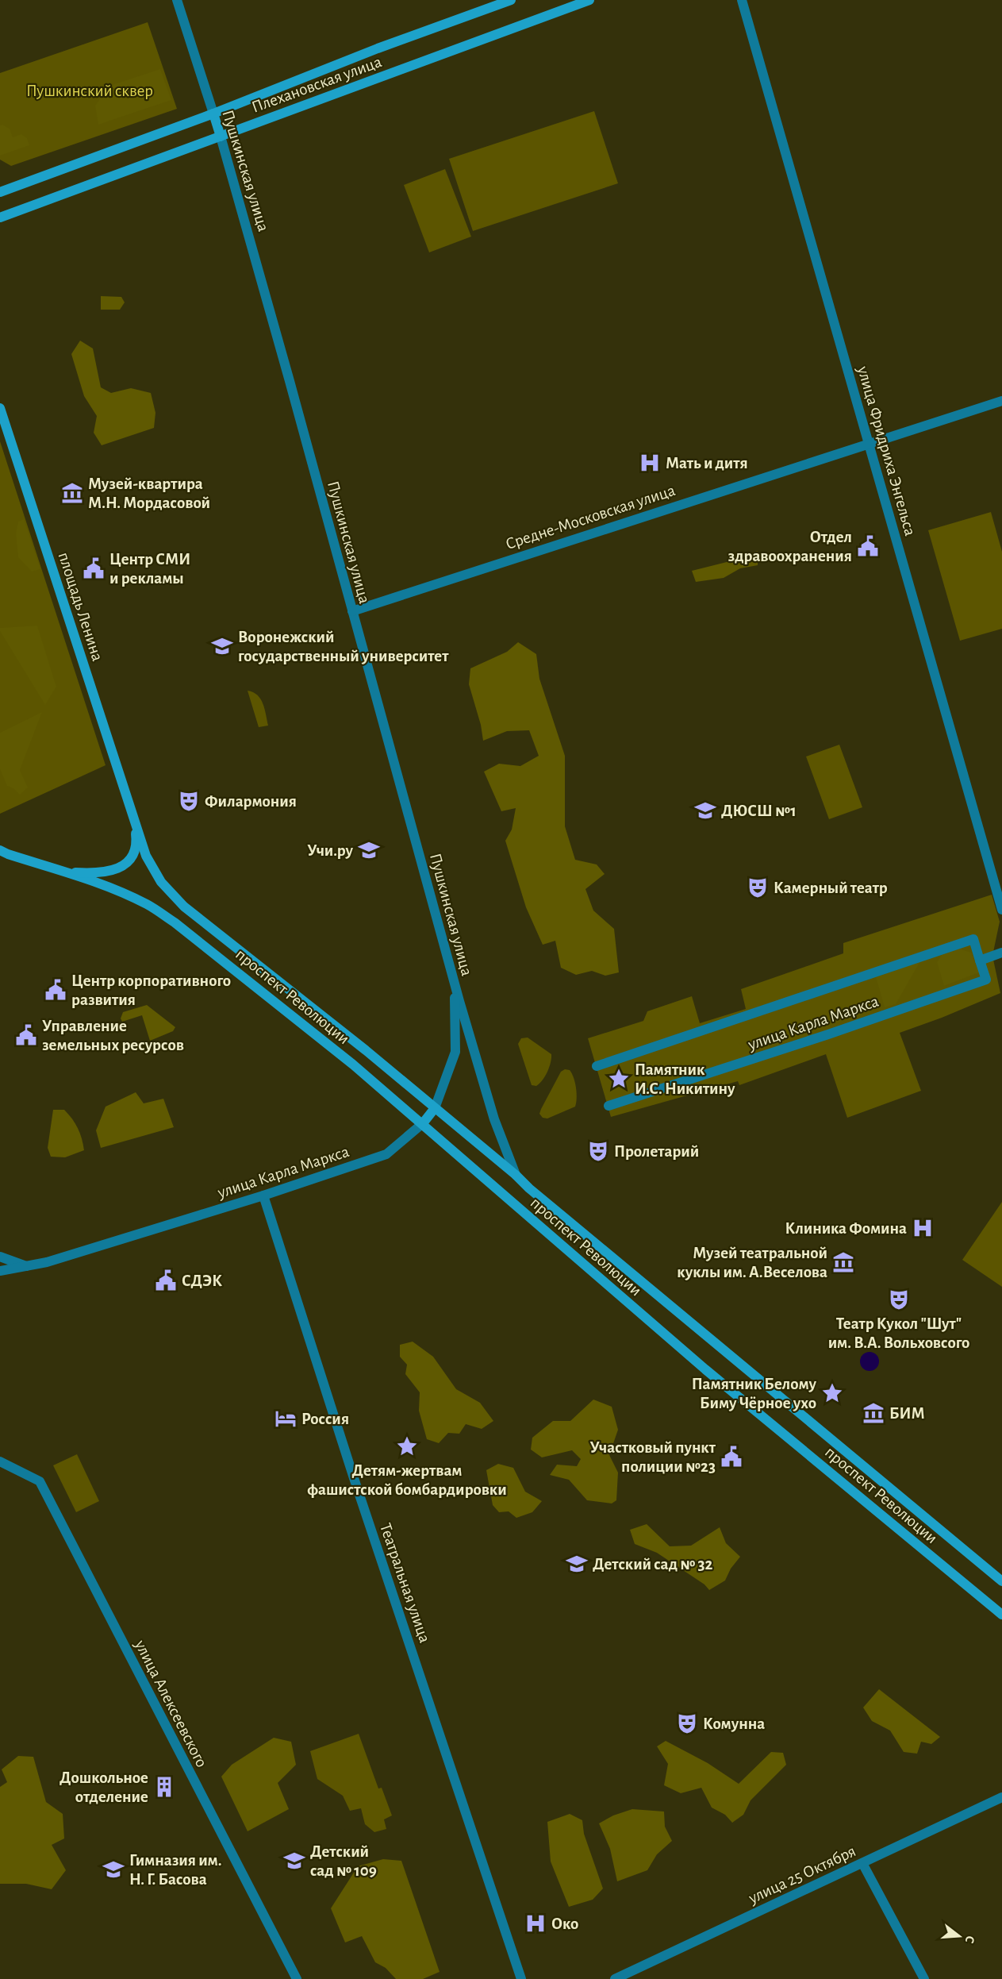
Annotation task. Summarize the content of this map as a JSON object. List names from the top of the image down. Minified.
{"streets":{"main road":["Плехановская улица","Пушкинская улица","площадь Ленина","проспект Революции","улица Карла Маркса"],"street":["улица Фридриха Энгельса","Средне-Московская улица","Театральная улица","улица Алексеевского","улица 25 Октября"]},"crossings":[["Плехановская улица","Пушкинская улица"],["Пушкинская улица","Средне-Московская улица"],["Пушкинская улица","проспект Революции"],["Пушкинская улица","улица Карла Маркса"],["улица Фридриха Энгельса","Средне-Московская улица"],["площадь Ленина","проспект Революции"],["проспект Революции","улица Карла Маркса"],["улица Карла Маркса","Театральная улица"]],"parks":["Пушкинский сквер"],"places":{"hospital":["Мать и дитя","Клиника Фомина","Око"],"museum":["Музей-квартира М.Н. Мордасовой","Музей театральной куклы им. А.Веселова","БИМ"],"public building":["Отдел здравоохранения","Центр СМИ и рекламы","Центр корпоративного развития","Управление земельных ресурсов","СДЭК","Участковый пункт полиции №23"],"school or university":["Воронежский государственный университет","ДЮСШ №1","Учи.ру","Детский сад № 32","Детский сад № 109","Гимназия им. Н. Г. Басова"],"theatre":["Филармония","Камерный театр","Пролетарий","Театр Кукол \"Шут\" им. В.А. Вольховсого","Комунна"],"place":["Памятник И.С. Никитину","Памятник Белому Биму Чёрное ухо","Детям-жертвам фашистской бомбардировки"],"hotel":["Россия"],"building":["Дошкольное отделение"]},"north":"right"}
